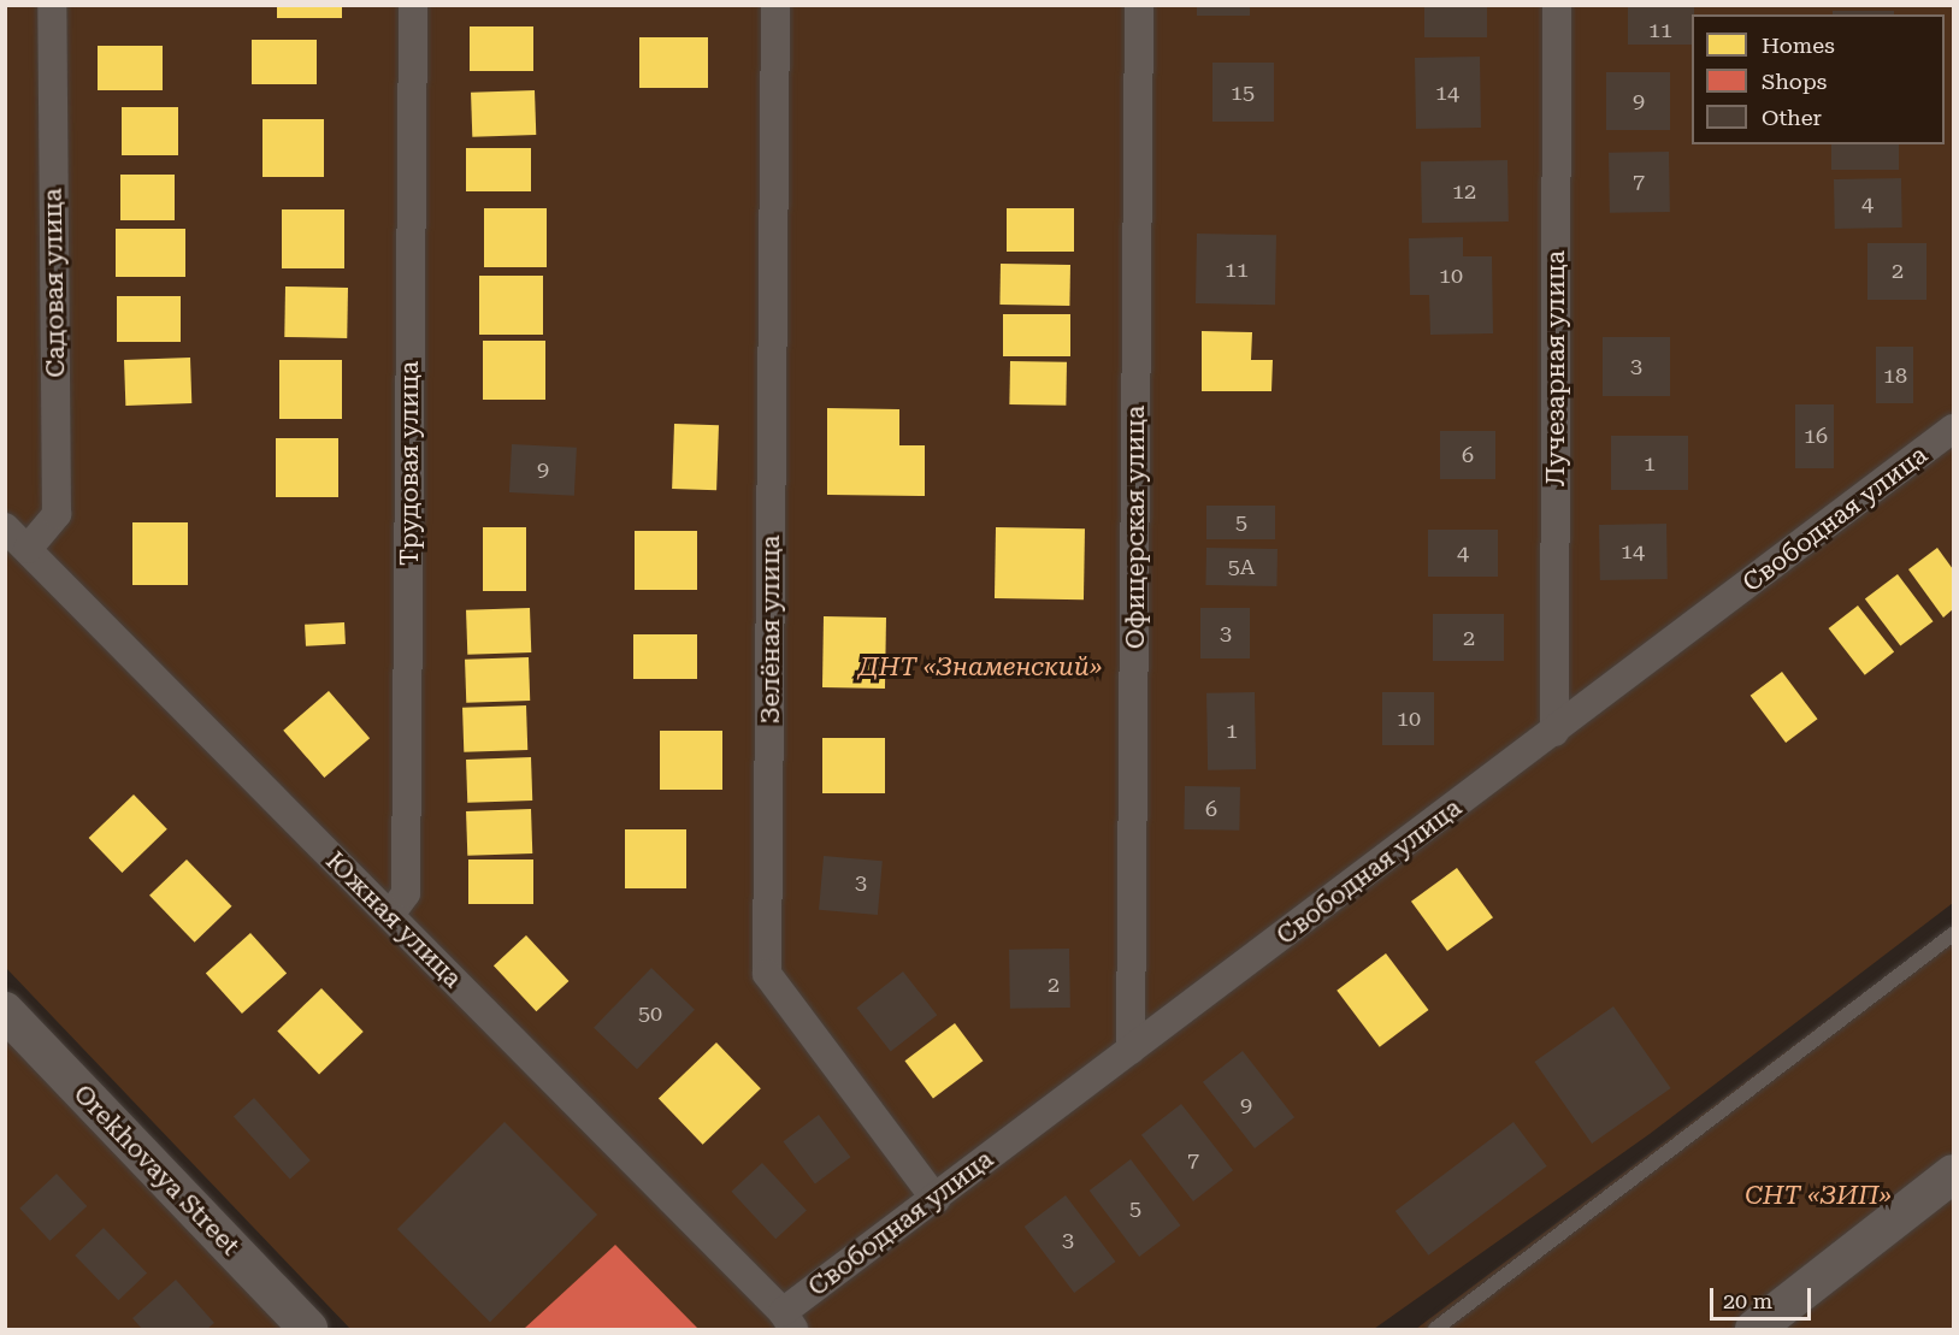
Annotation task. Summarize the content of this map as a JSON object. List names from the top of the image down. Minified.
{"streets":{"street":["Садовая улица","Лучезарная улица","Трудовая улица","Свободная улица","Офицерская улица","Зелёная улица","Южная улица","Orekhovaya Street"]},"crossings":[["Садовая улица","Южная улица"],["Лучезарная улица","Свободная улица"],["Трудовая улица","Южная улица"],["Свободная улица","Офицерская улица"],["Свободная улица","Зелёная улица"],["Свободная улица","Южная улица"]],"parks":["ДНТ «Знаменский»","СНТ «ЗИП»"],"house_numbers":["11","15","14","9","7","12","4","11","2","10","3","18","16","6","1","9","5","14","4","5А","3","2","10","1","6","3","2","50","9","7","5","3"],"legend":["Homes","Shops","Other"],"scale_bar":"20 m"}
